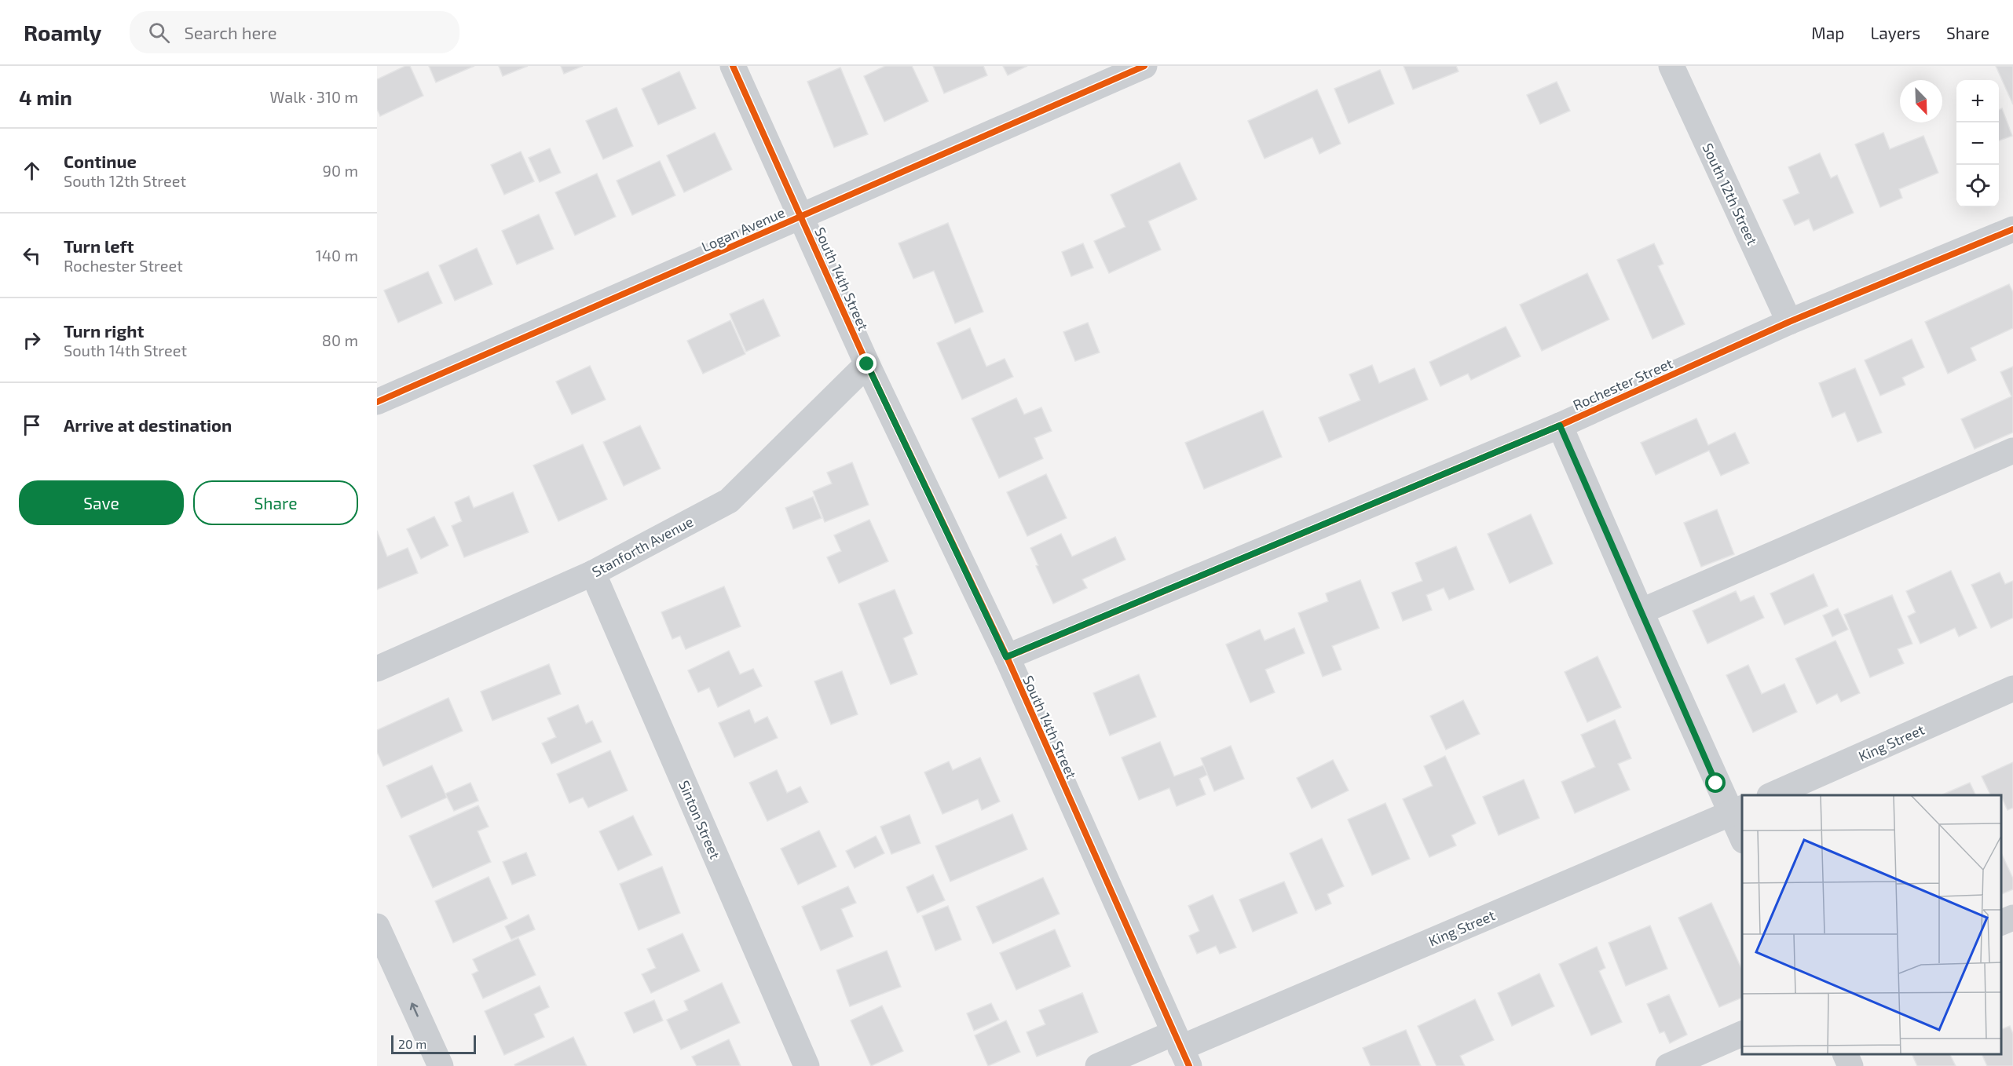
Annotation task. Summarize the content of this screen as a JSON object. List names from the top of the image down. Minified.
{"streets":{"street":["South 12th Street","Logan Avenue","South 14th Street","Rochester Street","Stanforth Avenue","King Street","Sinton Street"]},"crossings":[["South 12th Street","Rochester Street"],["Logan Avenue","South 14th Street"],["South 14th Street","Rochester Street"],["South 14th Street","Stanforth Avenue"],["South 14th Street","King Street"],["Stanforth Avenue","Sinton Street"]],"scale_bar":"20 m","north":"bottom right","page":{"header":"Roamly","search":"Search here","nav":["Map","Layers","Share"],"heading":["4 min","Walk · 310 m"],"map_buttons":["+","−"],"list":[["Continue","South 12th Street","90 m"],["Turn left","Rochester Street","140 m"],["Turn right","South 14th Street","80 m"],"Arrive at destination"],"buttons":["Save","Share"],"scale":"20 m"}}
